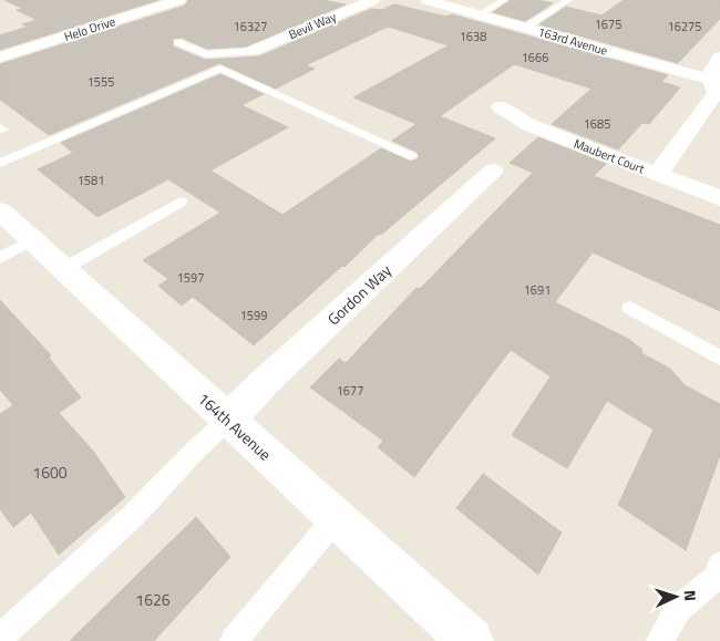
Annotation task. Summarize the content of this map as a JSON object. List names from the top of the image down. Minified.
{"streets":{"street":["Bevil Way","Helo Drive","163rd Avenue","Maubert Court","Gordon Way","164th Avenue"]},"crossings":[["Gordon Way","164th Avenue"]],"house_numbers":["1675","16327","16275","1638","1666","1555","1685","1581","1597","1691","1599","1677","1600","1626"],"north":"right"}
